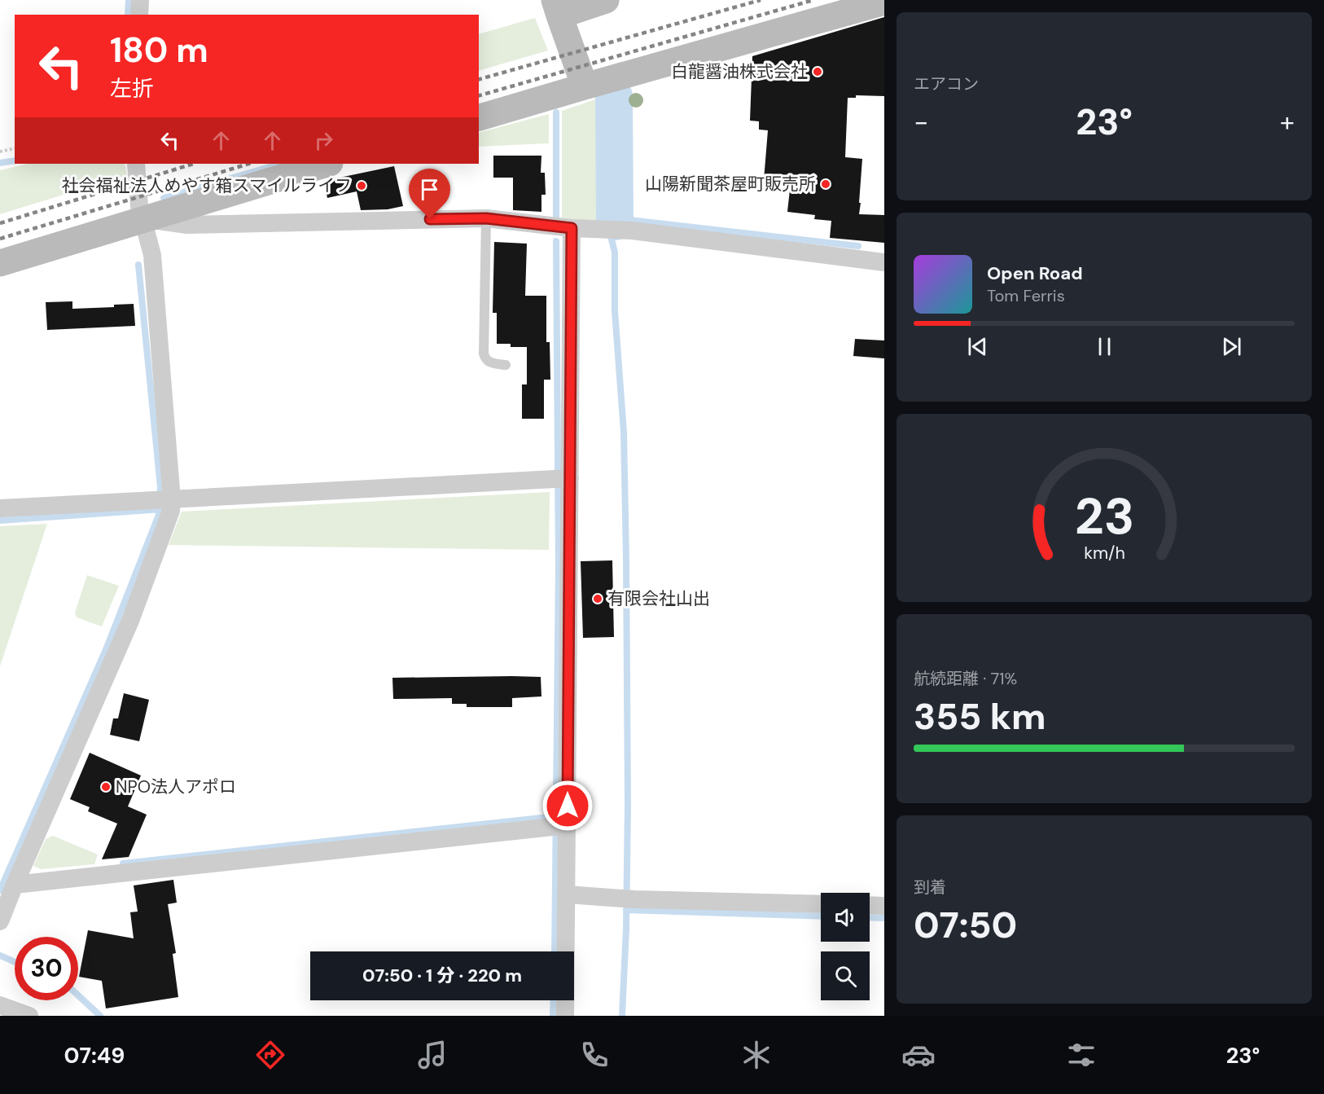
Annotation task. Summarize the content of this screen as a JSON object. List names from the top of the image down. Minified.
{"places":["白龍醤油株式会社","山陽新聞茶屋町販売所","社会福祉法人めやす箱スマイルライフ","有限会社山出","NPO法人アポロ"],"page":{"tile":["エアコン",["航続距離 · 71%","355 km"],["到着","07:50"]],"turn":["180 m","左折"],"heat":["−","23°","+"],"song":["Open Road","Tom Ferris"],"limit":"30","trip":"07:50 · 1 分 · 220 m","tabs":["07:49","23°"],"gauge":["23","km/h"]}}
